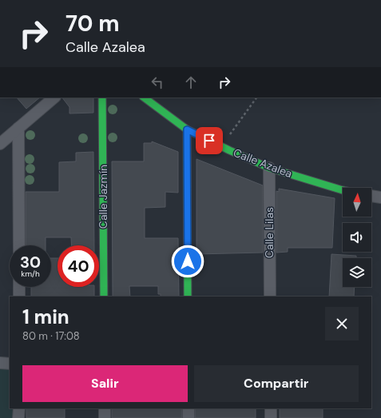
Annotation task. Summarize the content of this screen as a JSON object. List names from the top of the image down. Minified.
{"streets":{"street":["Calle Azalea","Calle Jazmín","Calle Lilas"]},"crossings":[["Calle Azalea","Calle Lilas"]],"north":"top","page":{"turn":["70 m","Calle Azalea"],"speed":"30 km/h","limit":"40","heading":["1 min","80 m · 17:08"],"buttons":["Salir","Compartir"]}}
